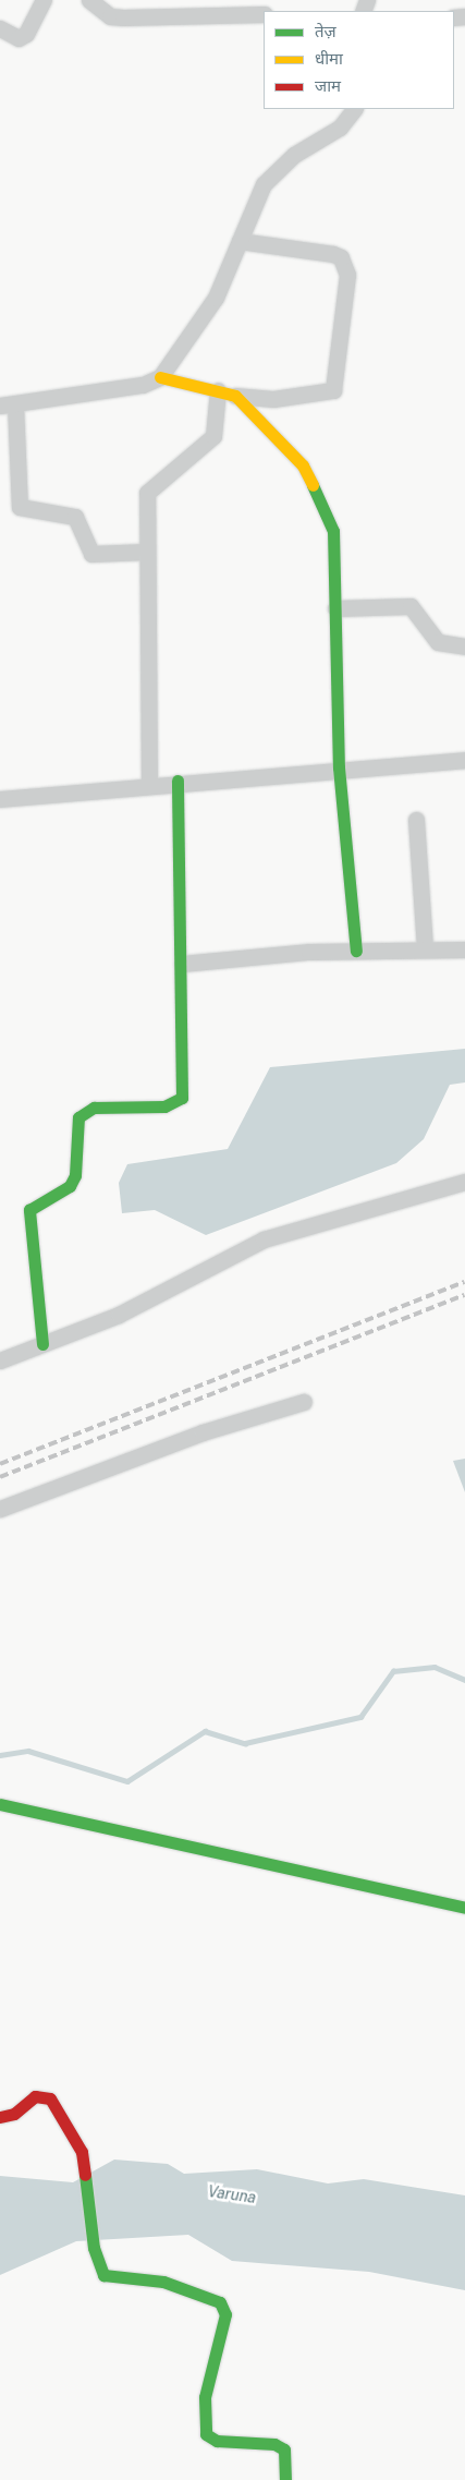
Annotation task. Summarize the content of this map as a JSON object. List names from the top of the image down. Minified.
{"water":["Varuna"],"legend":["तेज़","धीमा","जाम"]}
